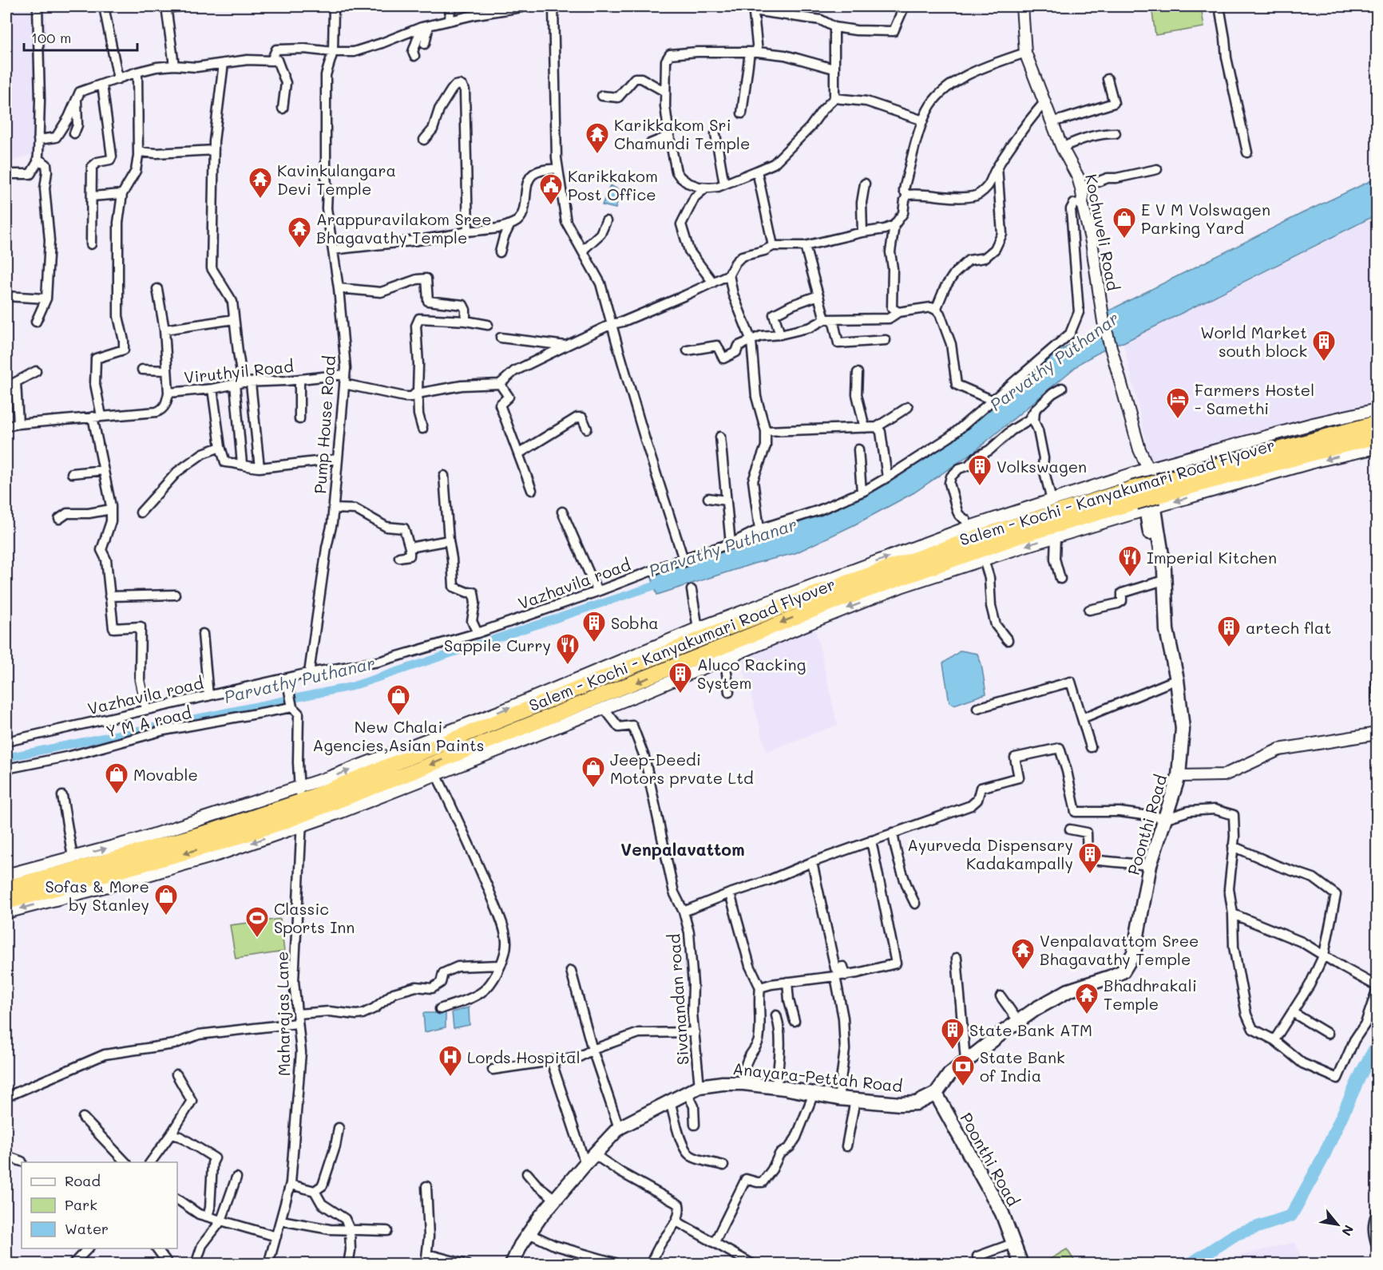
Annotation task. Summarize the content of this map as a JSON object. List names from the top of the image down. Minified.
{"streets":{"highway":["Salem - Kochi - Kanyakumari Road Flyover"],"main road":["Poonthi Road","Anayara-Pettah Road"],"street":["Kochuveli Road","Viruthyil Road","Pump House Road","Vazhavila road","Y M A road","Sivanandan road","Maharajas Lane"]},"crossings":[["Kochuveli Road","Vazhavila road"],["Kochuveli Road","Poonthi Road"],["Viruthyil Road","Pump House Road"],["Pump House Road","Vazhavila road"],["Salem - Kochi - Kanyakumari Road Flyover","Poonthi Road"],["Salem - Kochi - Kanyakumari Road Flyover","Maharajas Lane"],["Vazhavila road","Maharajas Lane"],["Y M A road","Maharajas Lane"],["Poonthi Road","Anayara-Pettah Road"],["Sivanandan road","Anayara-Pettah Road"]],"districts":["Venpalavattom"],"water":["Parvathy Puthanar"],"places":{"temple":["Karikkakom Sri Chamundi Temple","Kavinkulangara Devi Temple","Arappuravilakom Sree Bhagavathy Temple","Venpalavattom Sree Bhagavathy Temple","Bhadhrakali Temple"],"public building":["Karikkakom Post Office"],"shop":["E V M Volswagen Parking Yard","New Chalai Agencies,Asian Paints","Jeep-Deedi Motors prvate Ltd","Movable","Sofas & More by Stanley"],"building":["World Market south block","Volkswagen","Sobha","artech flat","Aluco Racking System","Ayurveda Dispensary Kadakampally","State Bank ATM"],"hotel":["Farmers Hostel - Samethi"],"restaurant":["Imperial Kitchen","Sappile Curry"],"sports":["Classic Sports Inn"],"hospital":["Lords Hospital"],"bank":["State Bank of India"]},"legend":["Road","Park","Water"],"scale_bar":"100 m","north":"bottom right"}
